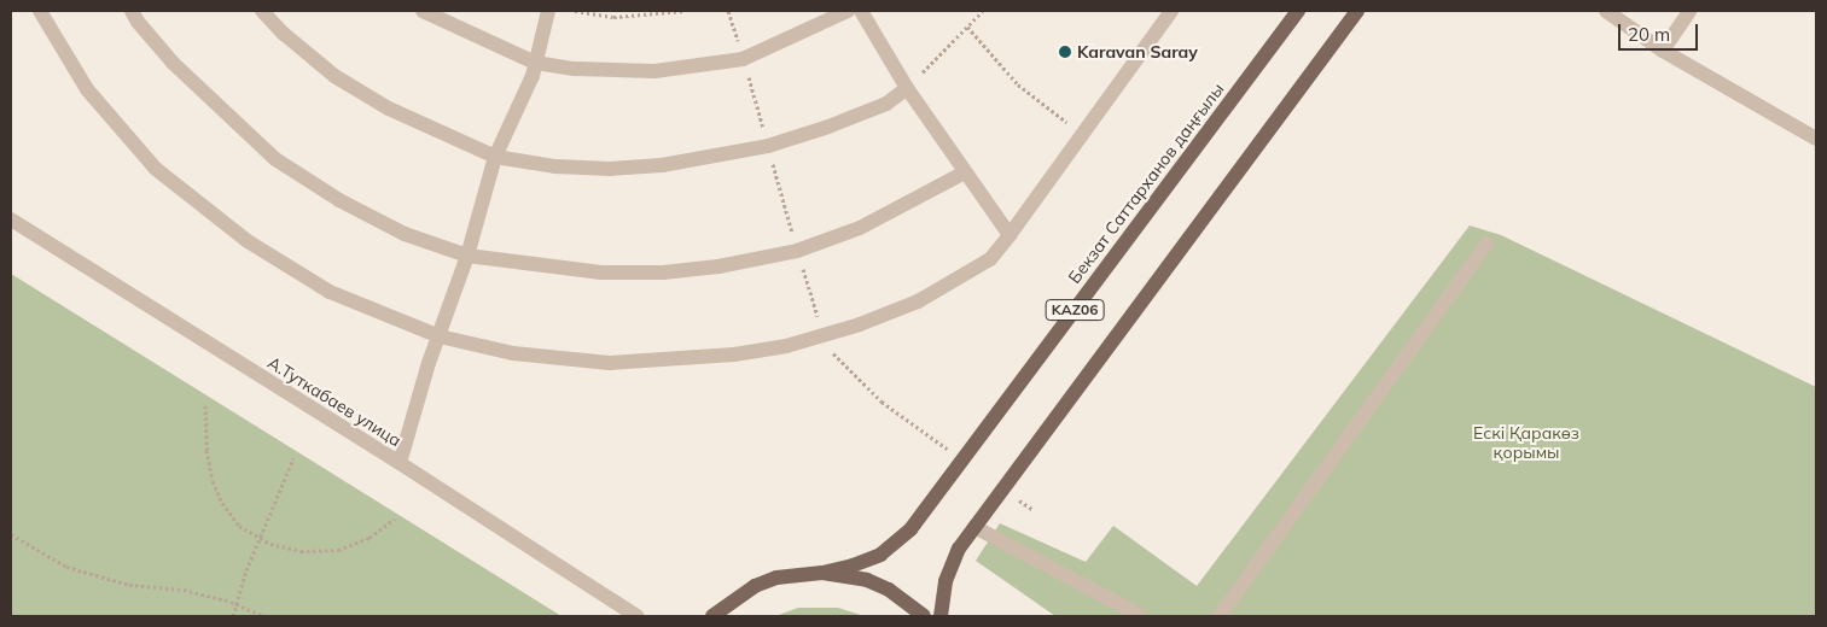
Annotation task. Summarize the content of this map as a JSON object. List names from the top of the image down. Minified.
{"streets":{"main road":["Бекзат Саттарханов даңғылы","KАZ06"],"street":["А.Туткабаев улица"]},"crossings":[["Бекзат Саттарханов даңғылы","KАZ06"]],"parks":["Ескі Қаракөз қорымы"],"places":["Karavan Saray"],"scale_bar":"20 m"}
